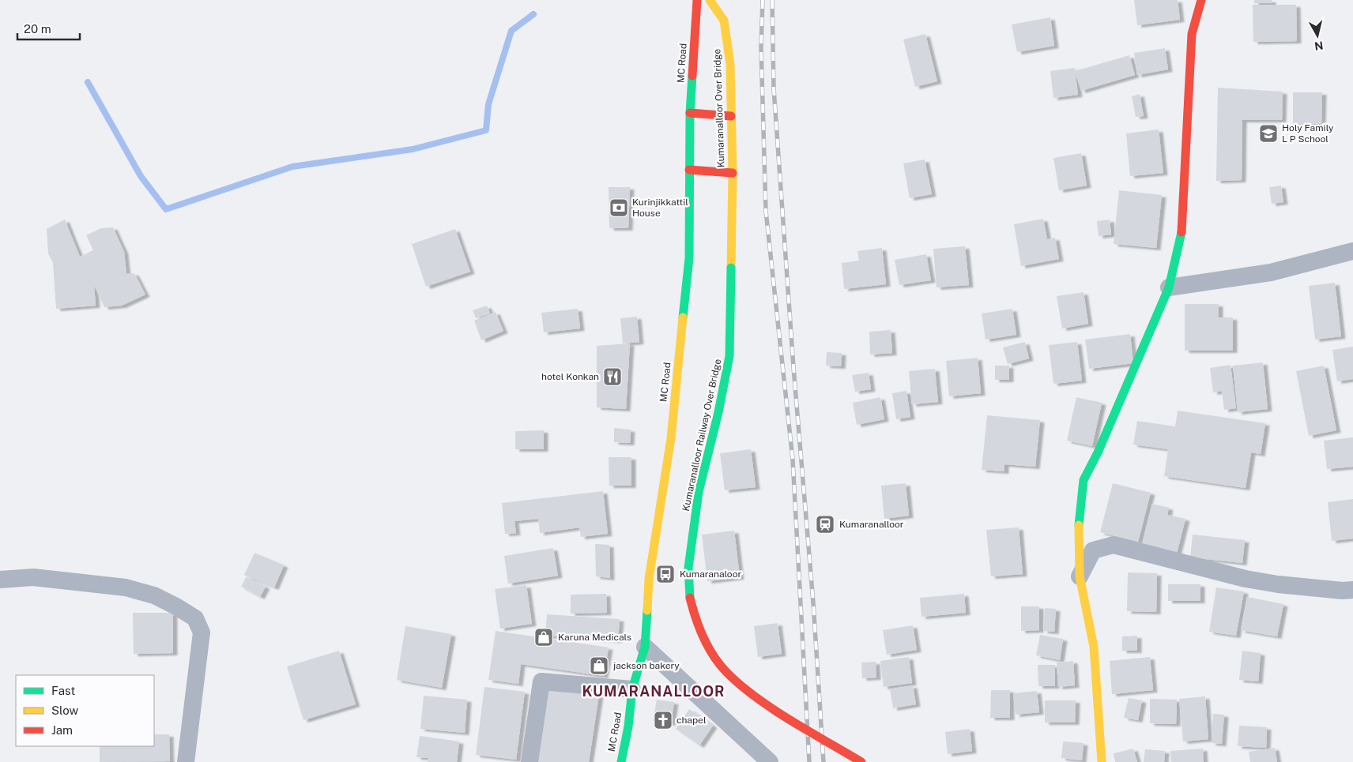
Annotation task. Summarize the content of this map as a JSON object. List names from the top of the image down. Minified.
{"streets":{"main road":["MC Road","Kumaranalloor Over Bridge","Kumaranalloor Railway Over Bridge"]},"crossings":[["Kumaranalloor Over Bridge","Kumaranalloor Railway Over Bridge"]],"districts":["KUMARANALLOOR"],"places":{"school or university":["Holy Family L P School"],"bank":["Kurinjikkattil House"],"restaurant":["hotel Konkan"],"station":["Kumaranalloor"],"bus stop":["Kumaranaloor"],"shop":["Karuna Medicals","jackson bakery"],"church":["chapel"]},"legend":["Fast","Slow","Jam"],"scale_bar":"20 m","north":"bottom"}
